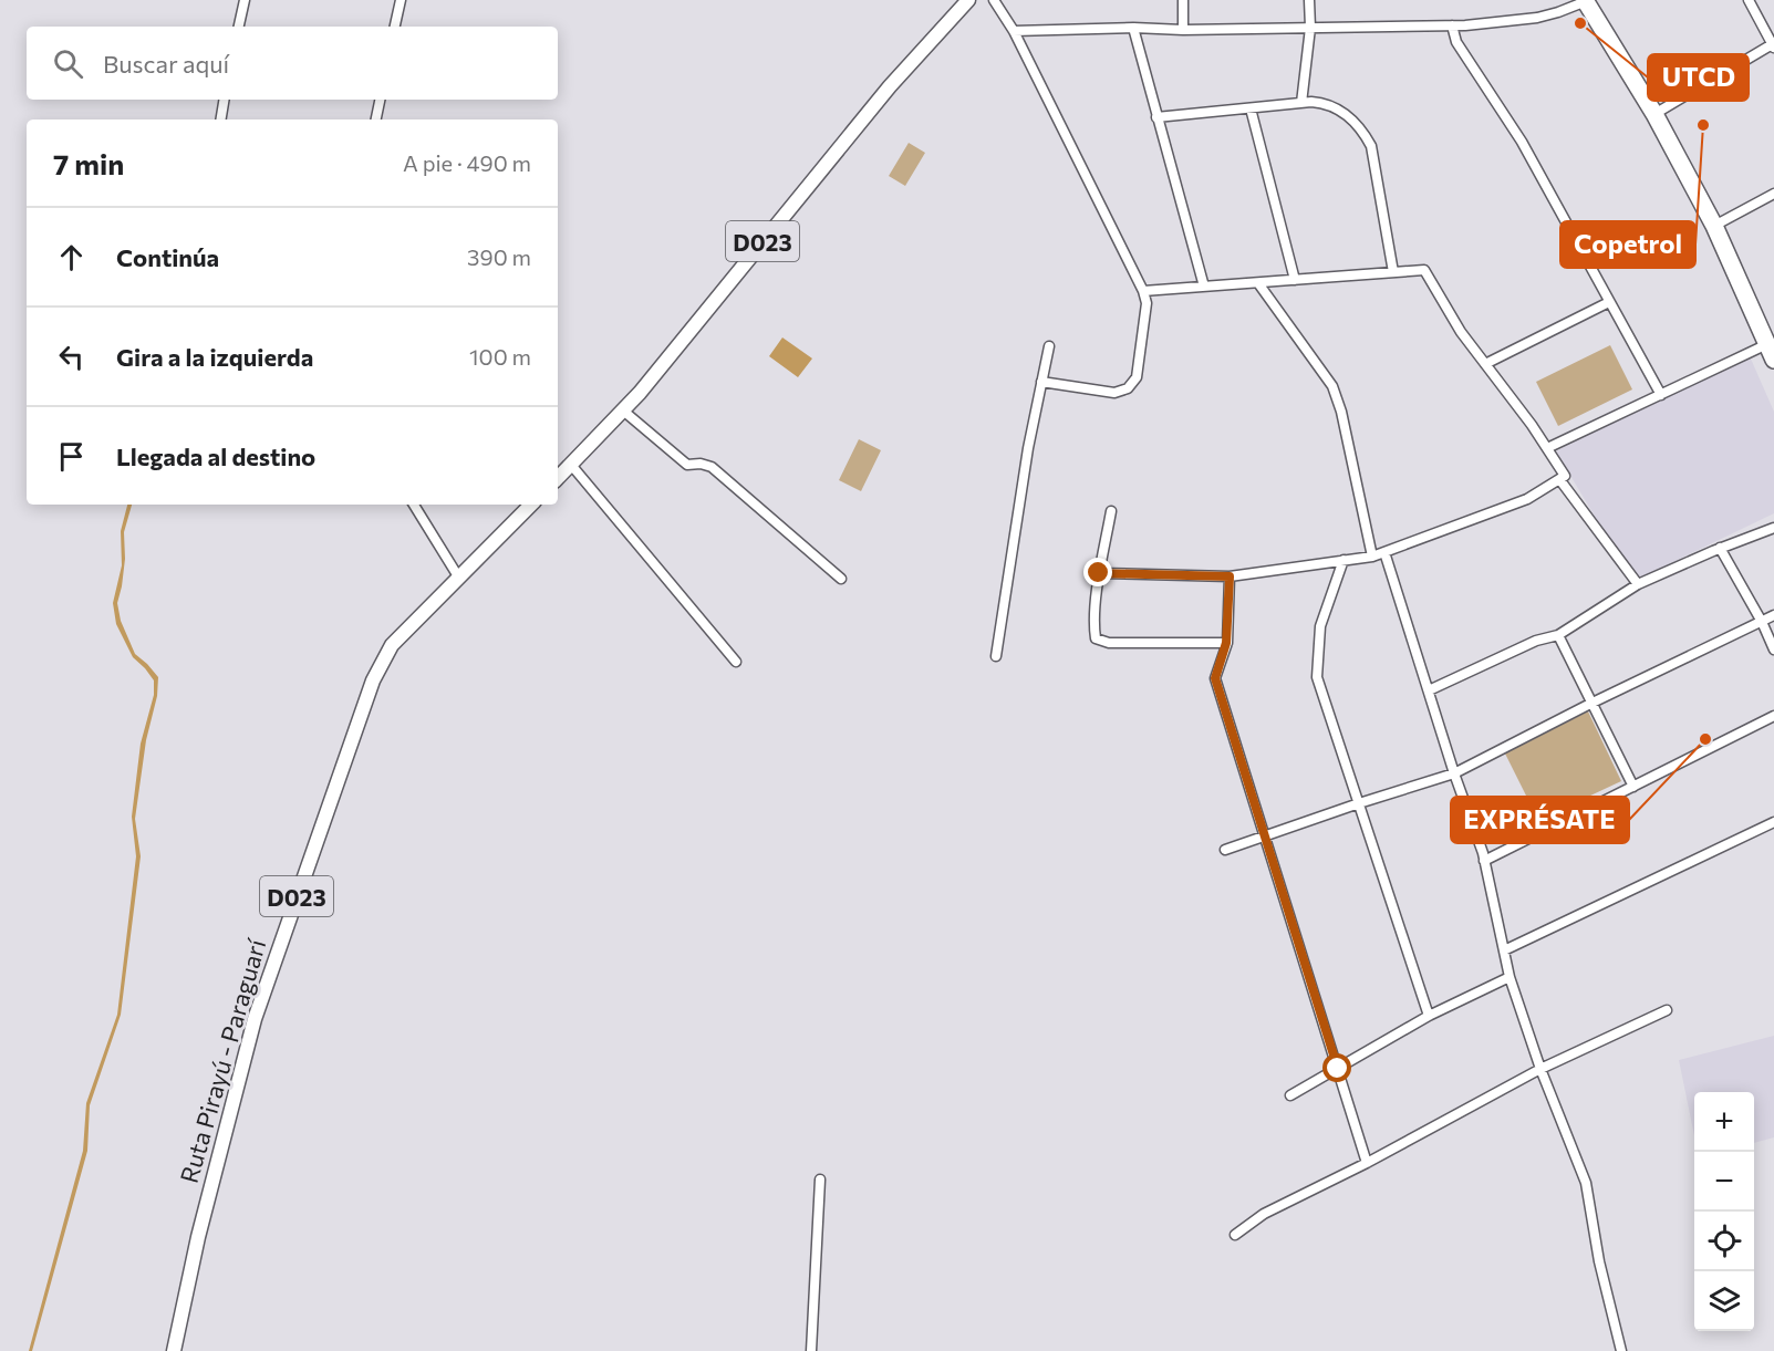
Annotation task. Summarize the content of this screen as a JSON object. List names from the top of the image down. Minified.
{"streets":{"main road":["D023","Ruta Pirayú - Paraguarí"]},"places":["UTCD","Copetrol","EXPRÉSATE"],"page":{"search":"Buscar aquí","heading":["7 min","A pie · 490 m"],"list":[["Continúa","390 m"],["Gira a la izquierda","100 m"],"Llegada al destino"],"map_buttons":["+","−"]}}
